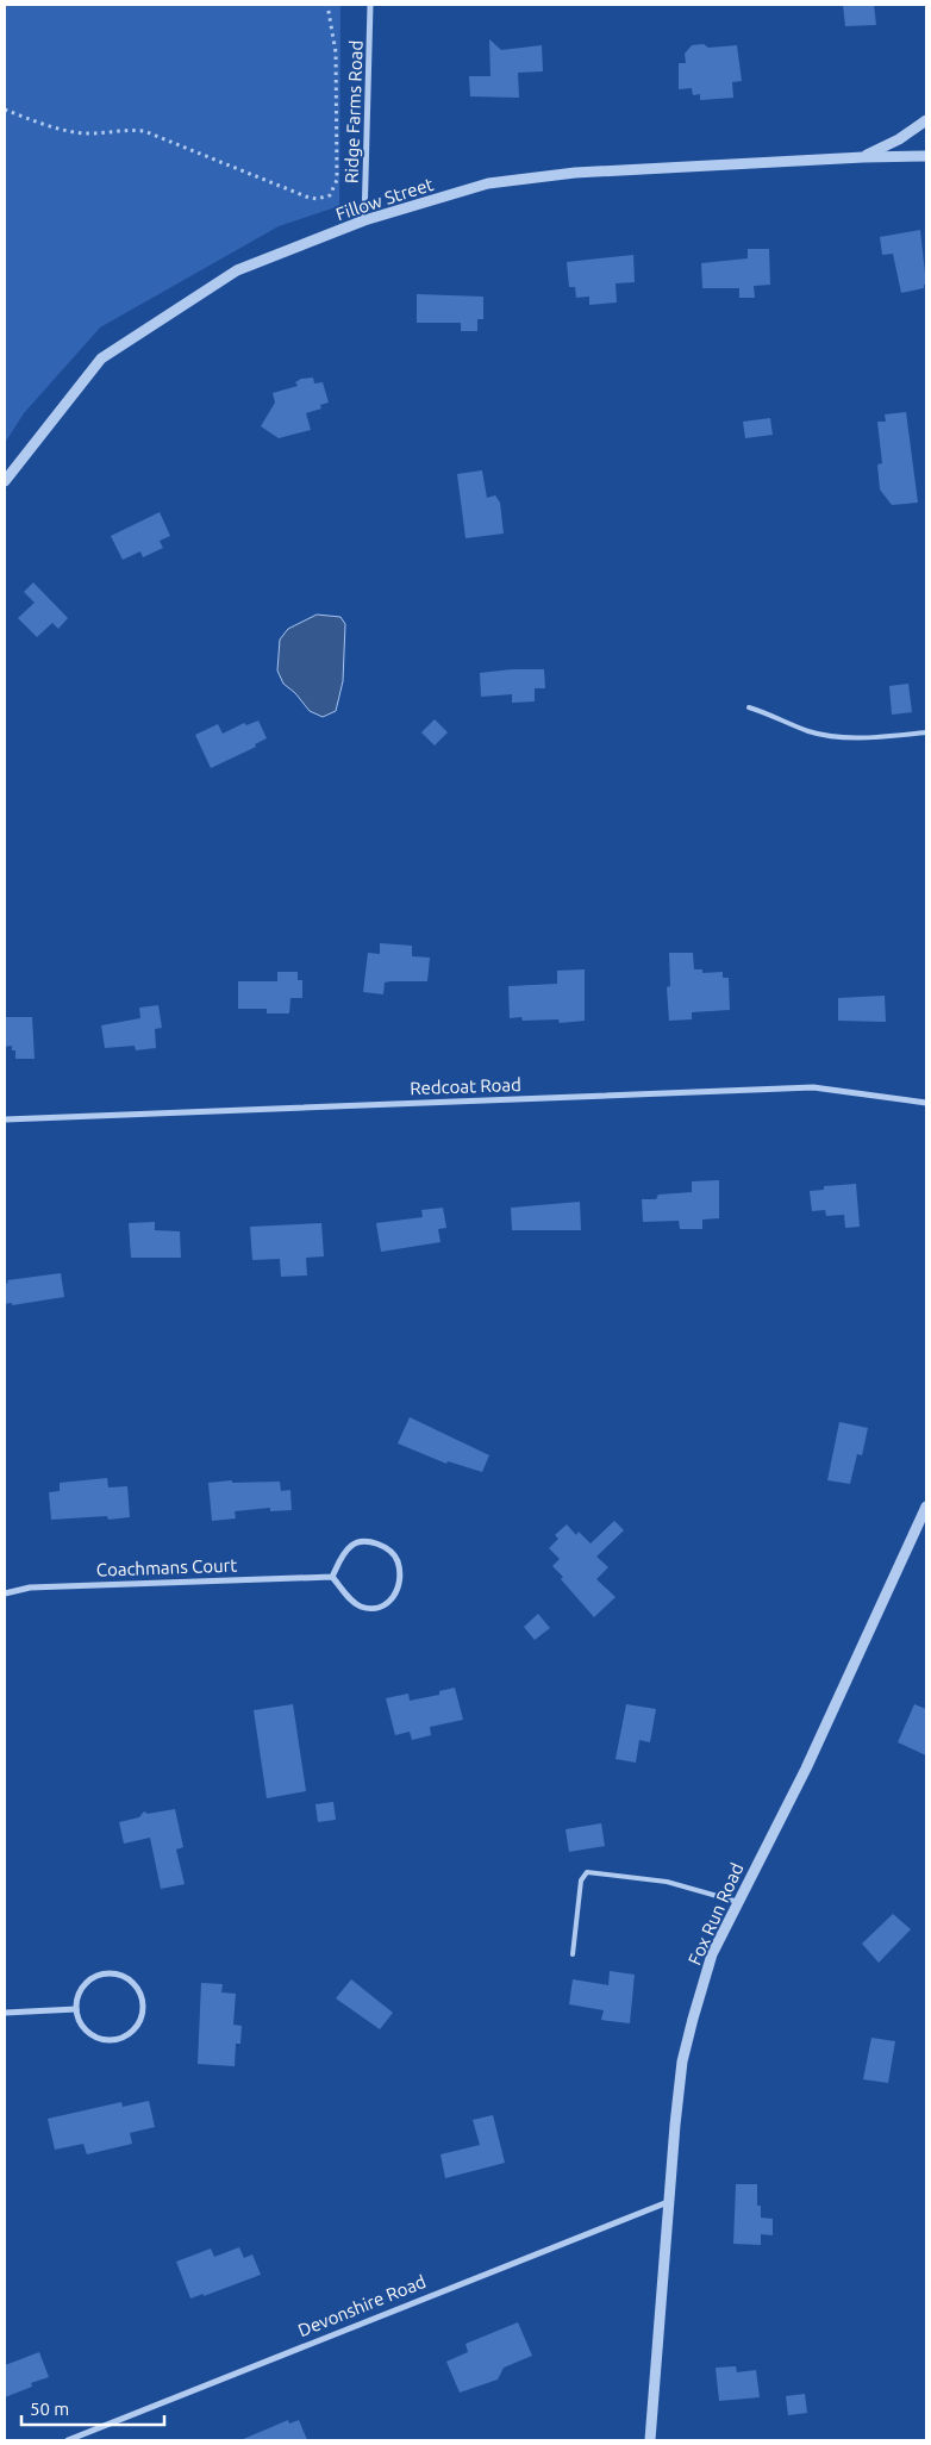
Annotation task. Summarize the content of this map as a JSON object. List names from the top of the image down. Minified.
{"streets":{"street":["Ridge Farms Road","Fillow Street","Redcoat Road","Coachmans Court","Fox Run Road","Devonshire Road"]},"crossings":[["Ridge Farms Road","Fillow Street"],["Fox Run Road","Devonshire Road"]],"scale_bar":"50 m"}
